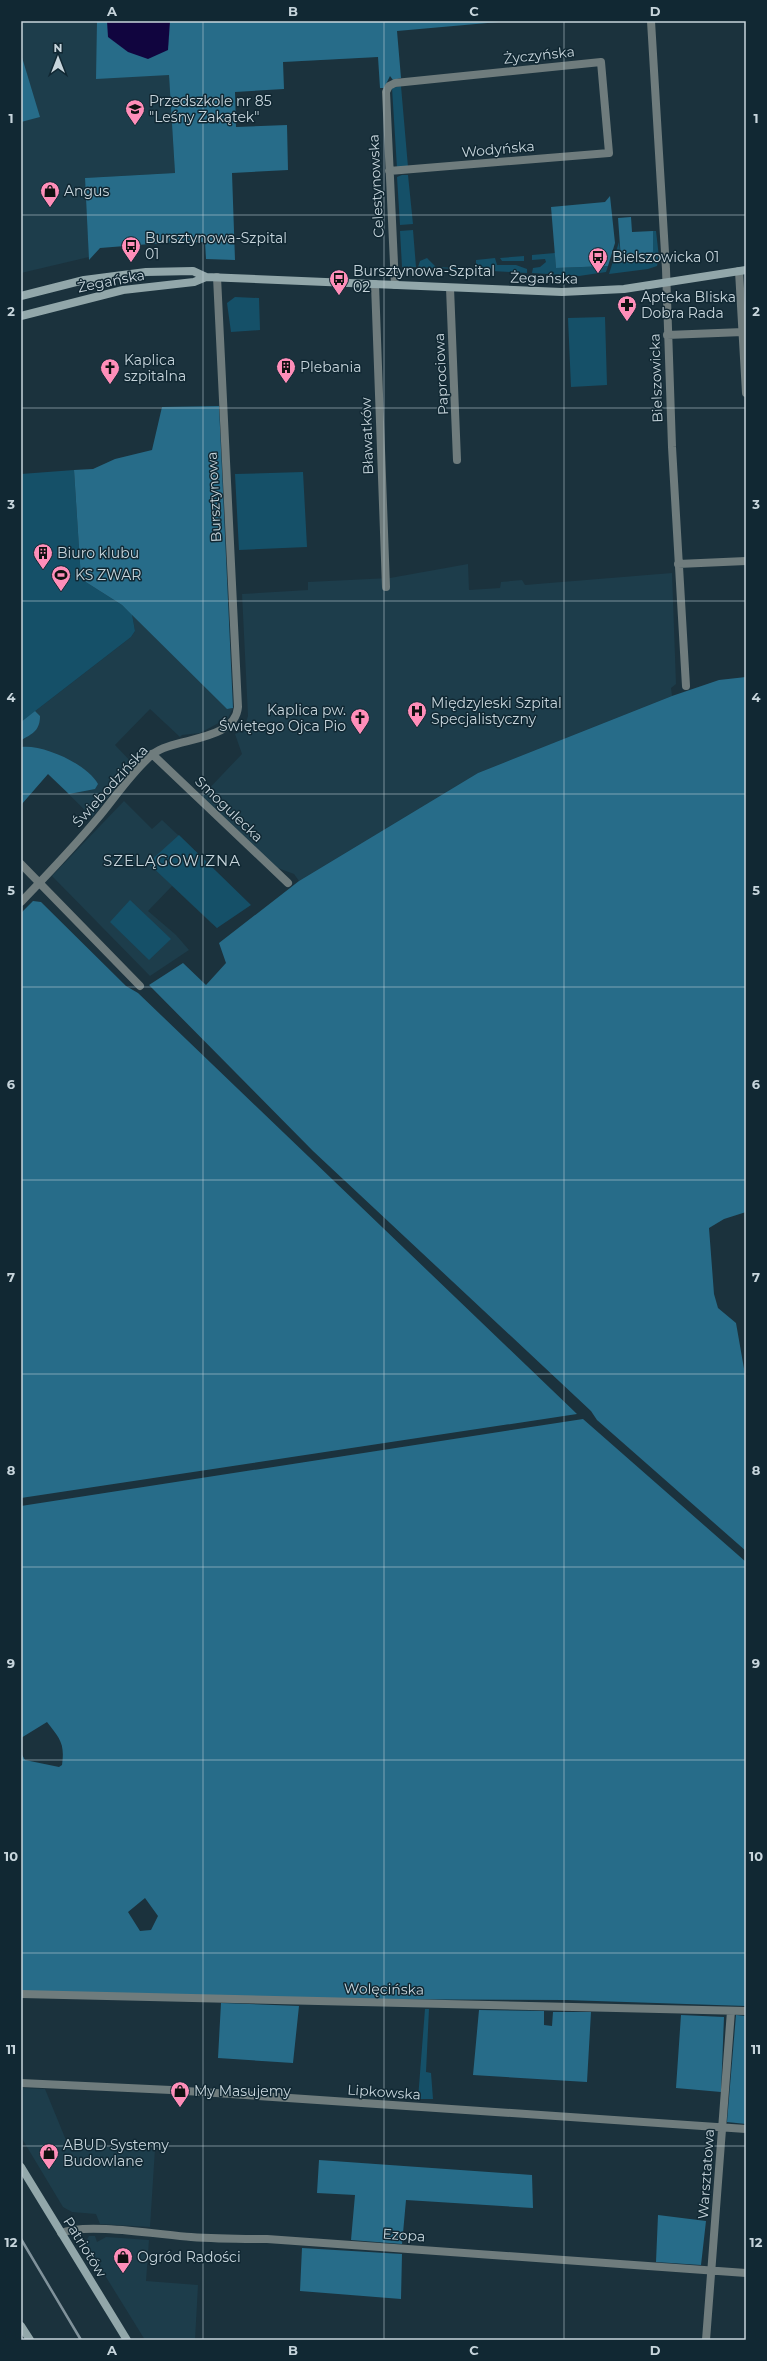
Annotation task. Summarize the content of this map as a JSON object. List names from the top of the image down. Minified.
{"streets":{"street":["Życzyńska","Wodyńska","Celestynowska","Żegańska","Paprociowa","Bielszowicka","Bławatków","Bursztynowa","Świebodzińska","Smogulecka","Wolęcińska","Lipkowska","Warsztatowa","Ezopa","Patriotów"]},"crossings":[["Życzyńska","Wodyńska"],["Życzyńska","Celestynowska"],["Wodyńska","Celestynowska"],["Celestynowska","Żegańska"],["Żegańska","Paprociowa"],["Żegańska","Bielszowicka"],["Żegańska","Bławatków"],["Żegańska","Bursztynowa"],["Bursztynowa","Świebodzińska"],["Świebodzińska","Smogulecka"],["Wolęcińska","Warsztatowa"],["Lipkowska","Warsztatowa"],["Warsztatowa","Ezopa"],["Ezopa","Patriotów"]],"districts":["SZELĄGOWIZNA"],"places":{"school or university":["Przedszkole nr 85 \"Leśny Zakątek\""],"shop":["Angus","My Masujemy","ABUD Systemy Budowlane","Ogród Radości"],"bus stop":["Bursztynowa-Szpital 01","Bielszowicka 01","Bursztynowa-Szpital 02"],"pharmacy":["Apteka Bliska Dobra Rada"],"building":["Plebania","Biuro klubu"],"church":["Kaplica szpitalna","Kaplica pw. Świętego Ojca Pio"],"sports":["KS ZWAR"],"hospital":["Międzyleski Szpital Specjalistyczny"]},"north":"top","grid":{"columns":["A","B","C","D"],"rows":["1","2","3","4","5","6","7","8","9","10","11","12"]}}
